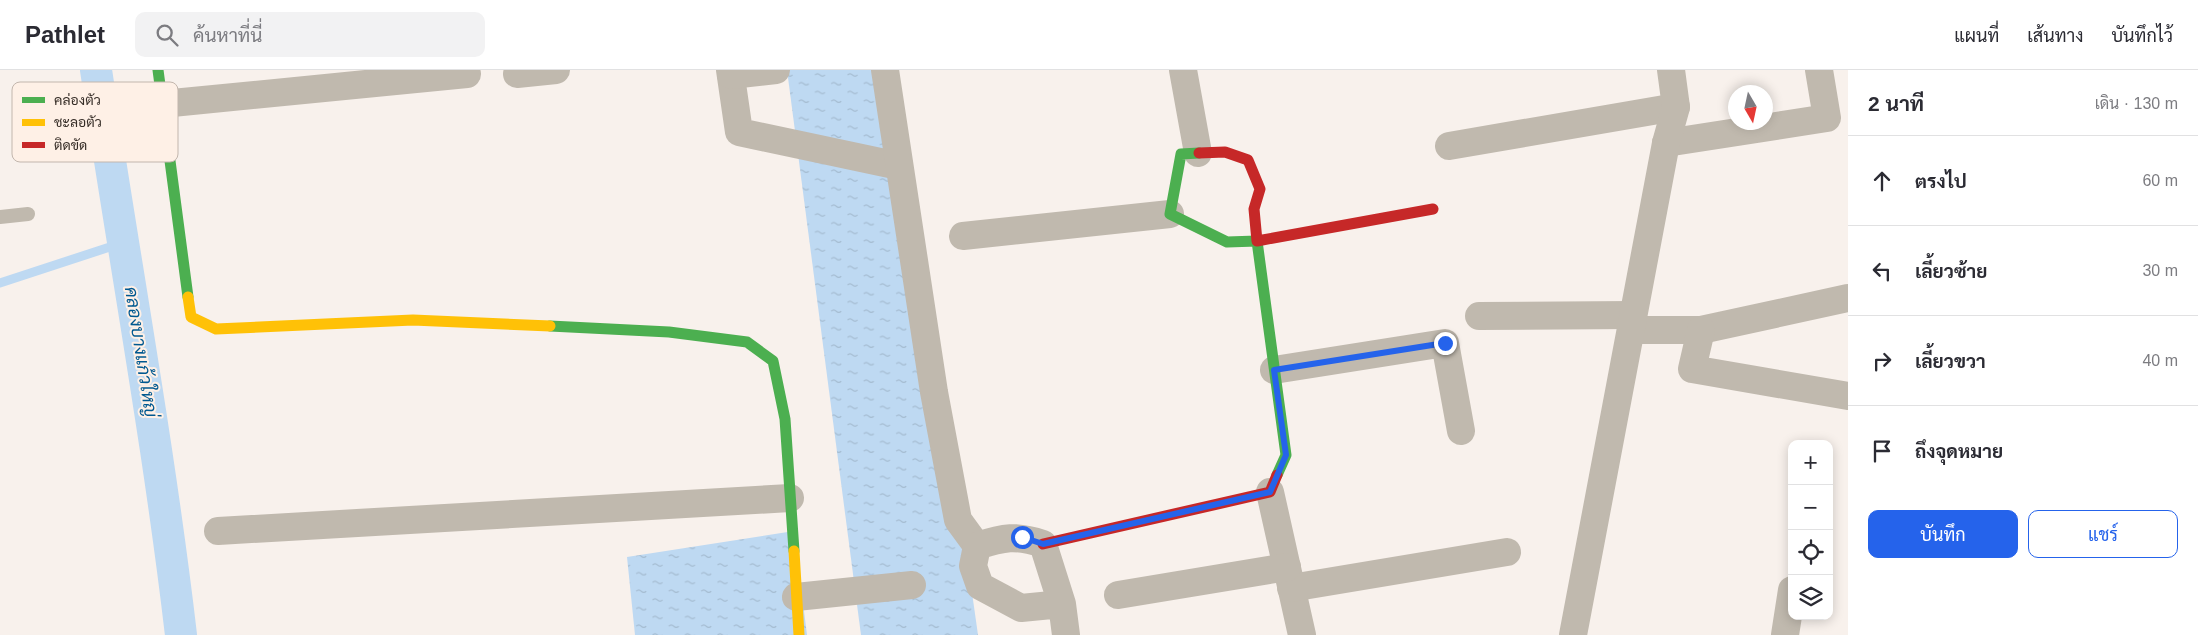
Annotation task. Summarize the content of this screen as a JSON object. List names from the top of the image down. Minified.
{"water":["คลองบางแก้วใหญ่"],"legend":["คล่องตัว","ชะลอตัว","ติดขัด"],"north":"bottom","page":{"header":"Pathlet","search":"ค้นหาที่นี่","nav":["แผนที่","เส้นทาง","บันทึกไว้"],"heading":["2 นาที","เดิน · 130 m"],"list":[["ตรงไป","60 m"],["เลี้ยวซ้าย","30 m"],["เลี้ยวขวา","40 m"],"ถึงจุดหมาย"],"map_buttons":["+","−"],"buttons":["บันทึก","แชร์"]}}
